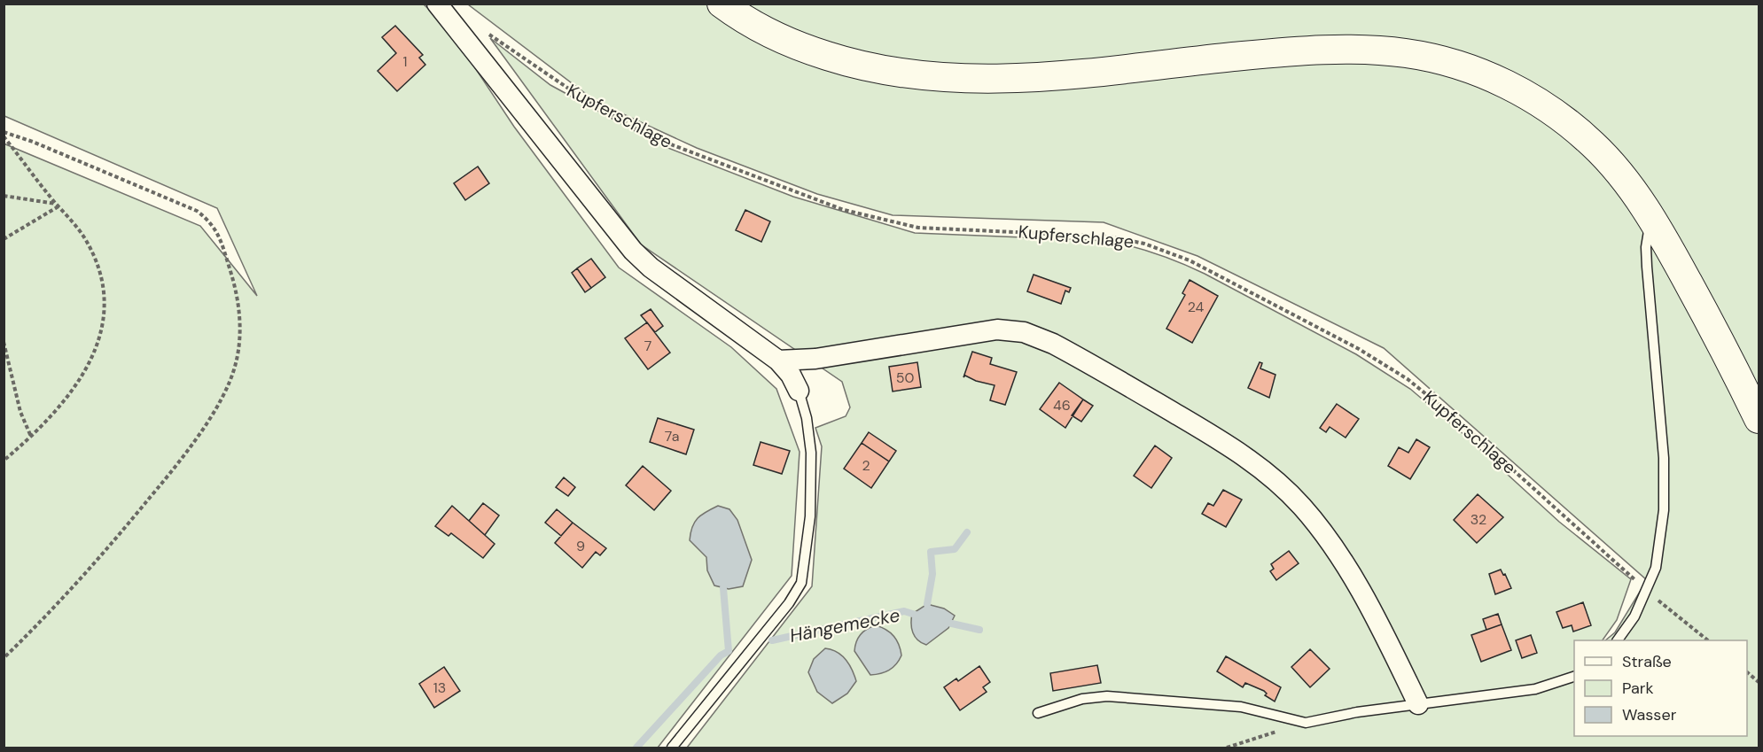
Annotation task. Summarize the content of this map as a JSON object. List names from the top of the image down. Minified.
{"streets":{"path":["Kupferschlage"]},"water":["Hängemecke"],"house_numbers":["1","24","7","50","46","7a","2","32","9","13"],"legend":["Straße","Park","Wasser"]}
